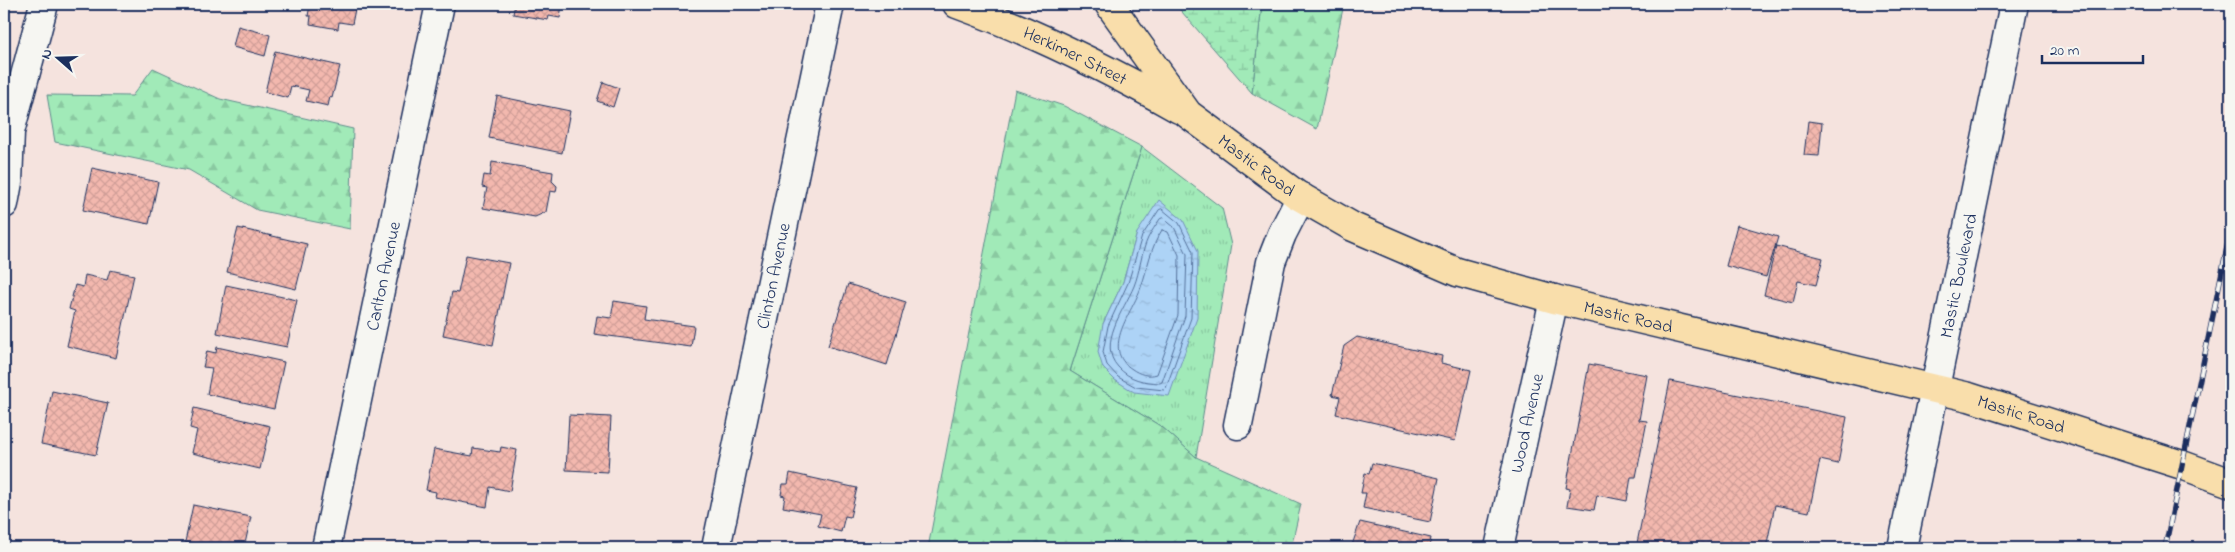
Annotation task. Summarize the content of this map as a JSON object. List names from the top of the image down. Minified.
{"streets":{"main road":["Herkimer Street","Mastic Road"],"street":["Carlton Avenue","Clinton Avenue","Mastic Boulevard","Wood Avenue"]},"crossings":[["Herkimer Street","Mastic Road"],["Mastic Road","Mastic Boulevard"],["Mastic Road","Wood Avenue"]],"scale_bar":"20 m","north":"left"}
